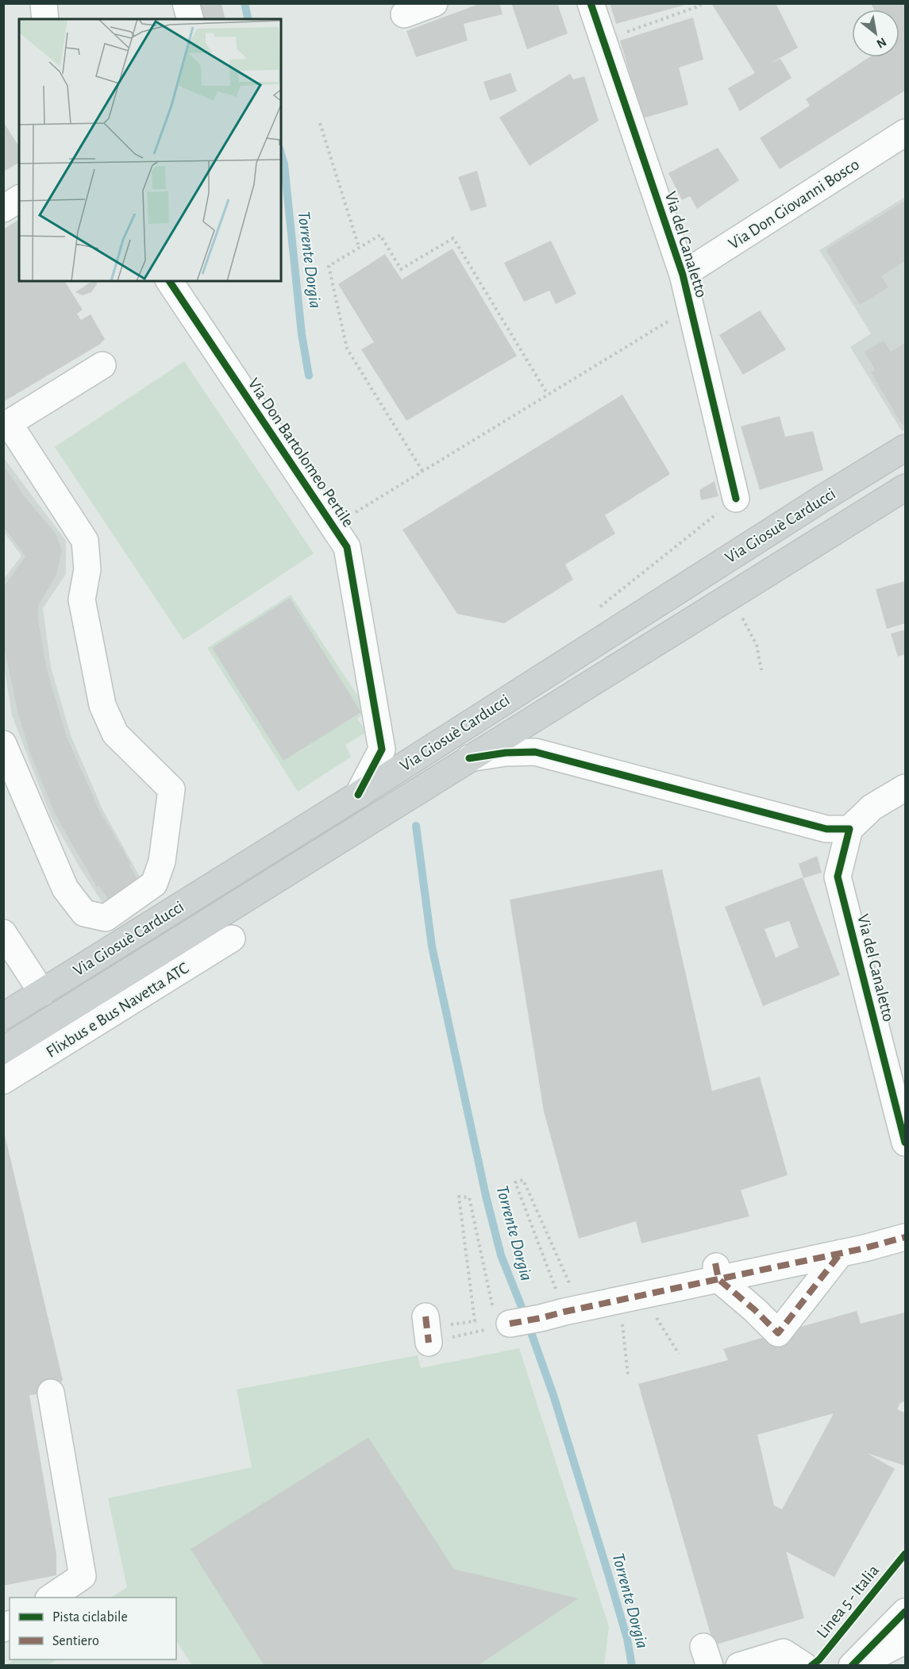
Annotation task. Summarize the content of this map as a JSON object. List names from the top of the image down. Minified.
{"streets":{"main road":["Via Giosuè Carducci"],"street":["Via Don Giovanni Bosco","Via del Canaletto","Via Don Bartolomeo Pertile","Flixbus e Bus Navetta ATC"],"cycle path":["Linea 5 - Italia"]},"crossings":[["Via Don Giovanni Bosco","Via del Canaletto"],["Via Don Bartolomeo Pertile","Via Giosuè Carducci"]],"water":["Torrente Dorgia"],"legend":["Pista ciclabile","Sentiero"],"north":"bottom right"}
